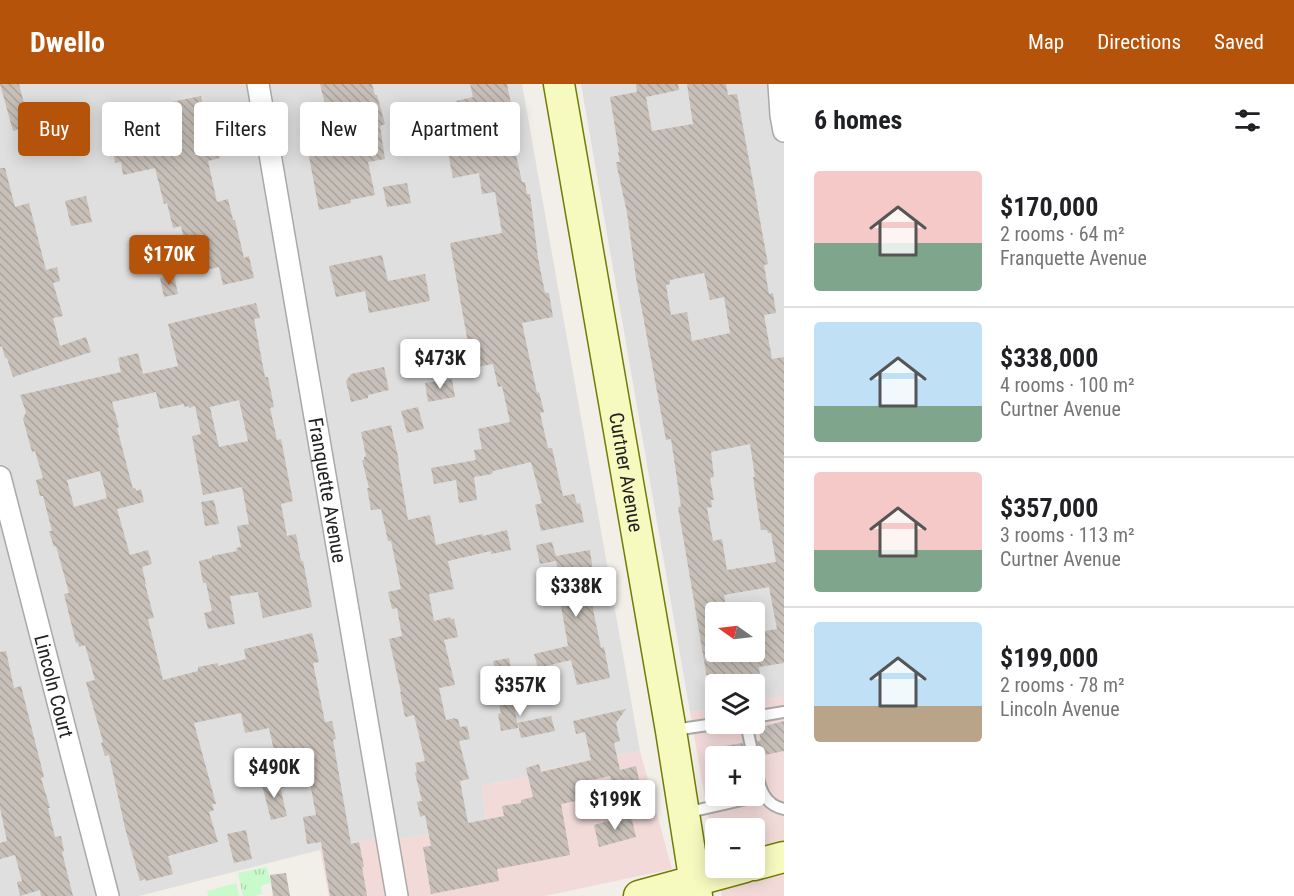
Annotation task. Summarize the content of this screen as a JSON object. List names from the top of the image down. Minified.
{"streets":{"main road":["Curtner Avenue"],"street":["Franquette Avenue","Lincoln Court"]},"north":"left","page":{"header":"Dwello","nav":["Map","Directions","Saved"],"heading":"6 homes","chip":["Buy","Rent","Filters","New","Apartment"],"list":[{"name":"$170,000","note":"2 rooms · 64 m² · Franquette Avenue"},{"name":"$338,000","note":"4 rooms · 100 m² · Curtner Avenue"},{"name":"$357,000","note":"3 rooms · 113 m² · Curtner Avenue"},{"name":"$199,000","note":"2 rooms · 78 m² · Lincoln Avenue"}],"price":["$170K","$473K","$338K","$357K","$490K","$199K"],"map_buttons":["+","−"]}}
